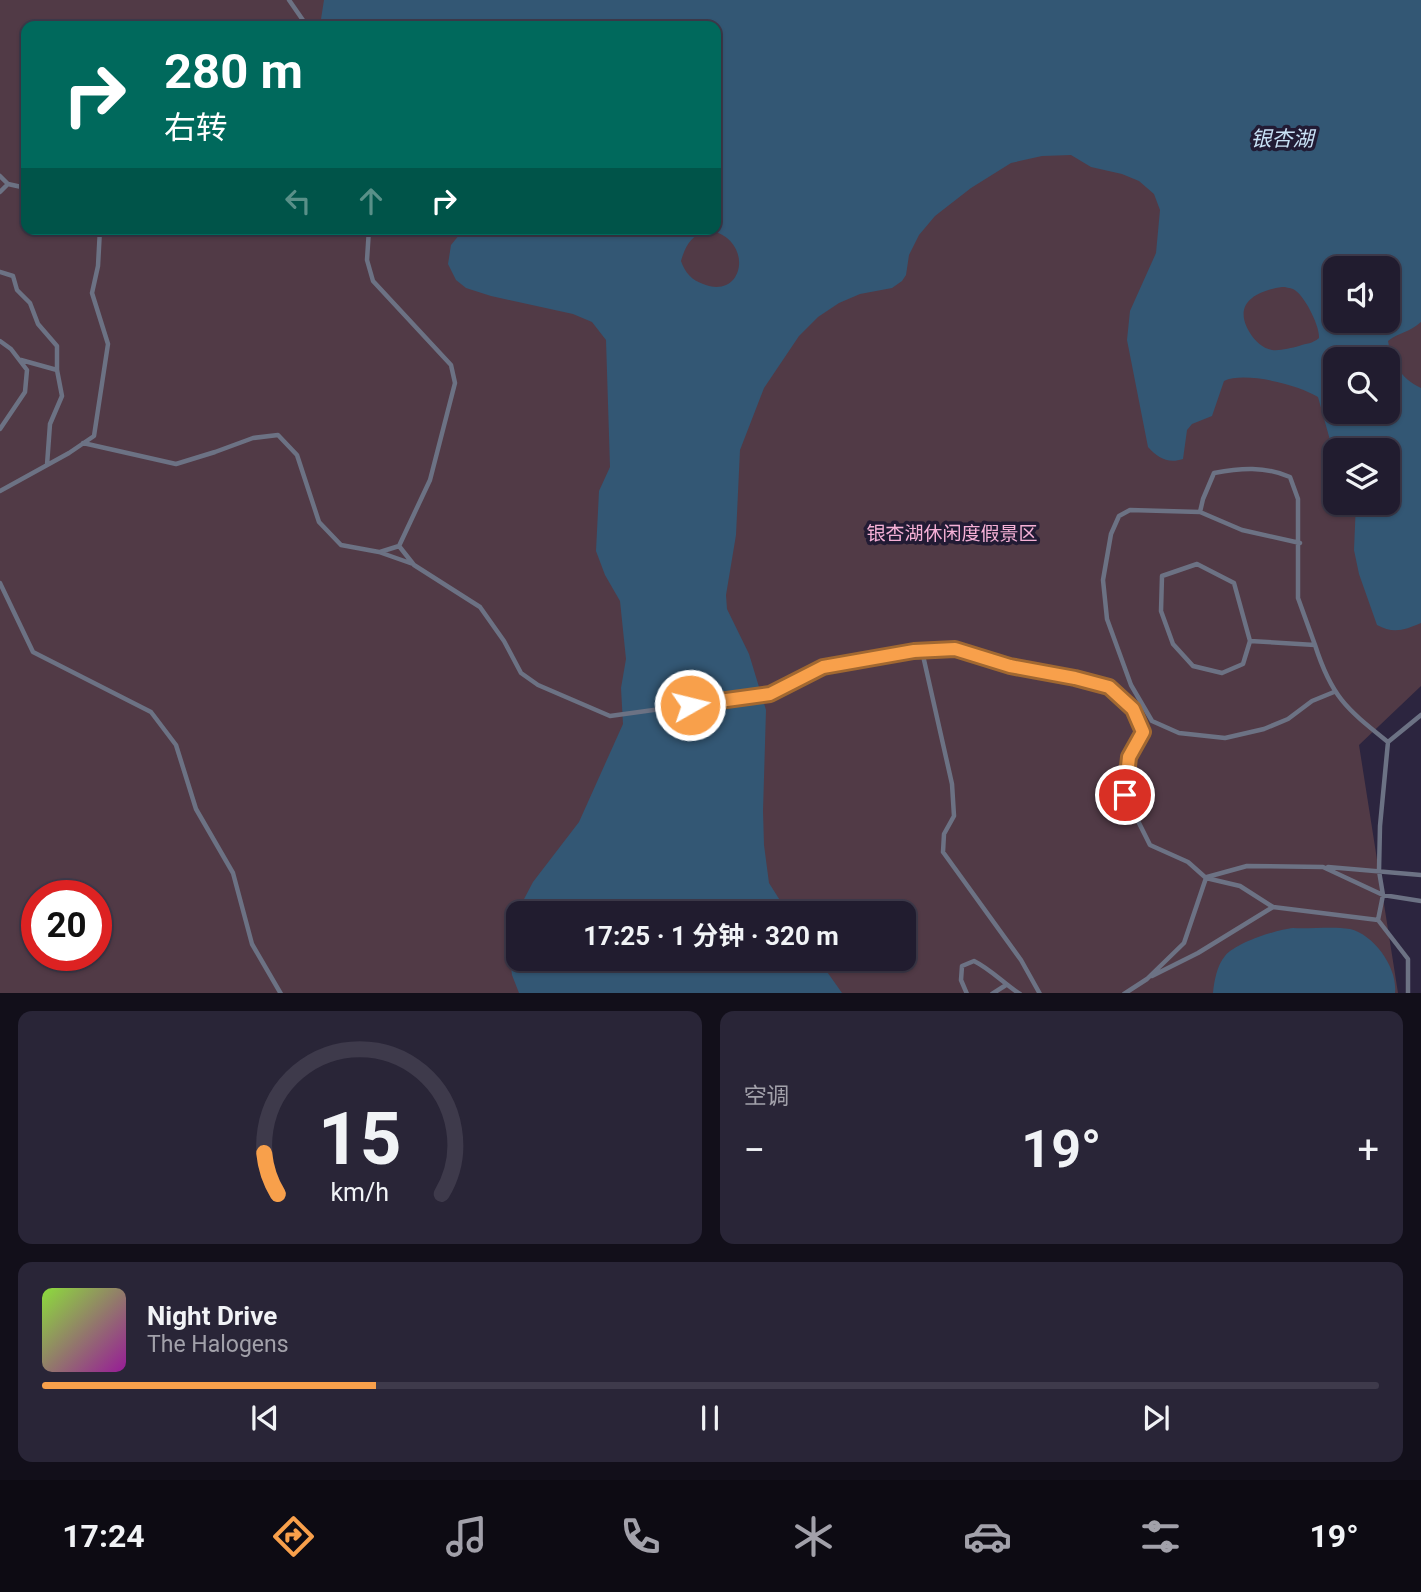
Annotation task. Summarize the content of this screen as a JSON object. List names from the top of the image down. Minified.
{"water":["银杏湖"],"parks":["银杏湖休闲度假景区"],"page":{"turn":["280 m","右转"],"limit":"20","trip":"17:25 · 1 分钟 · 320 m","tile":"空调","heat":["−","19°","+"],"song":["Night Drive","The Halogens"],"tabs":["17:24","19°"],"gauge":["15","km/h"]}}
